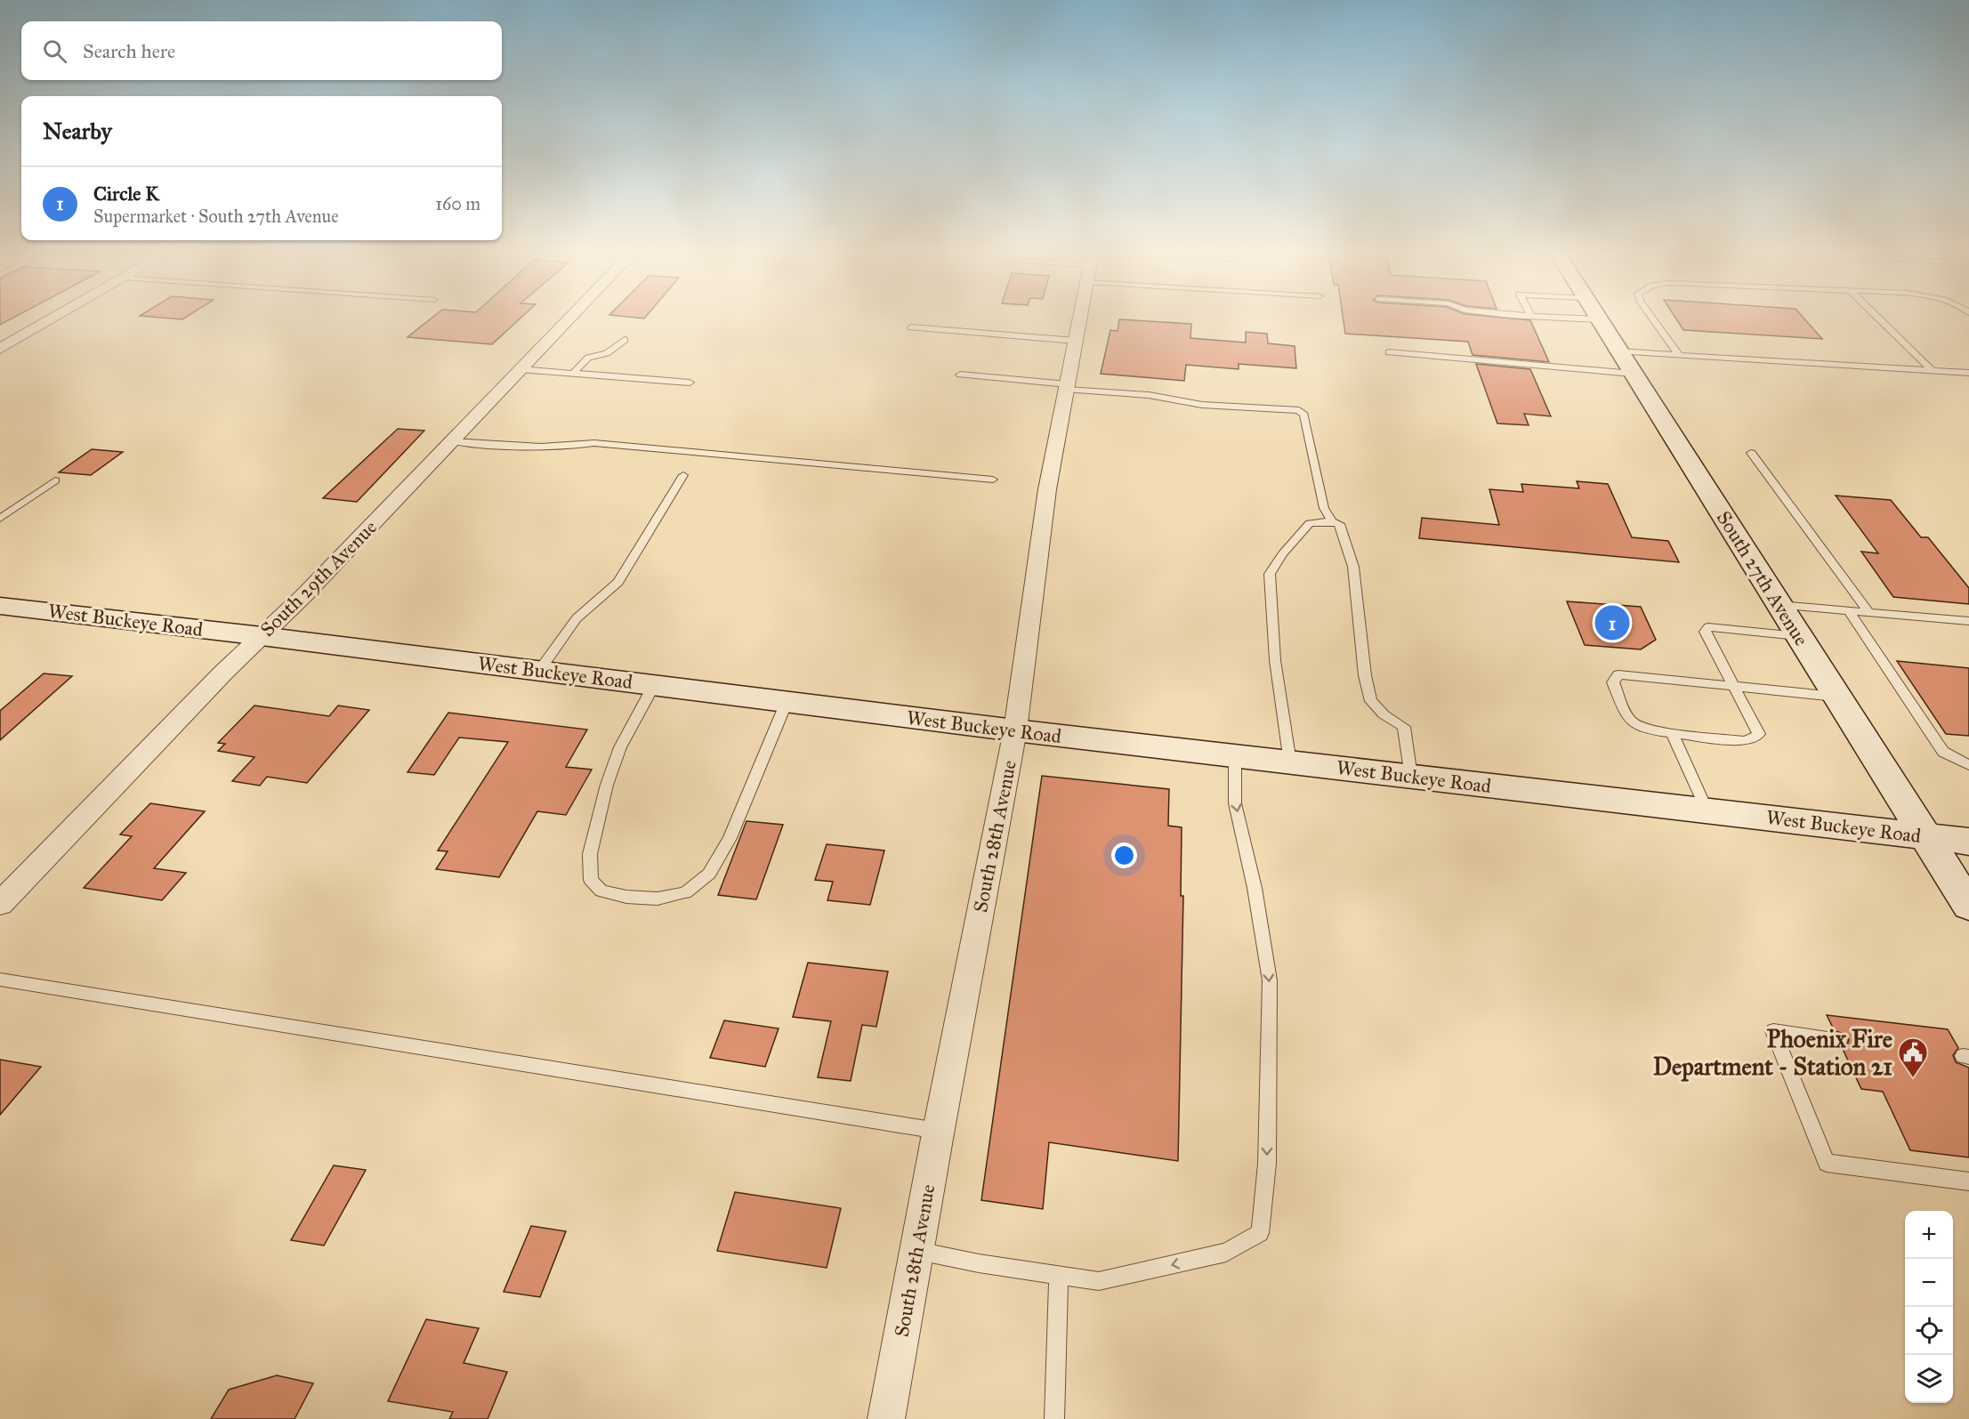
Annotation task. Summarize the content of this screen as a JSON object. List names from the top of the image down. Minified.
{"streets":{"main road":["South 27th Avenue","West Buckeye Road"],"street":["South 29th Avenue","South 28th Avenue"]},"crossings":[["South 29th Avenue","West Buckeye Road"],["South 27th Avenue","West Buckeye Road"],["West Buckeye Road","South 28th Avenue"]],"places":{"public building":["Phoenix Fire Department - Station 21"]},"page":{"search":"Search here","heading":"Nearby","list":[{"mark":"1","name":"Circle K","note":"Supermarket · South 27th Avenue","value":"160 m"}],"pins":"1","map_buttons":["+","−"]}}
